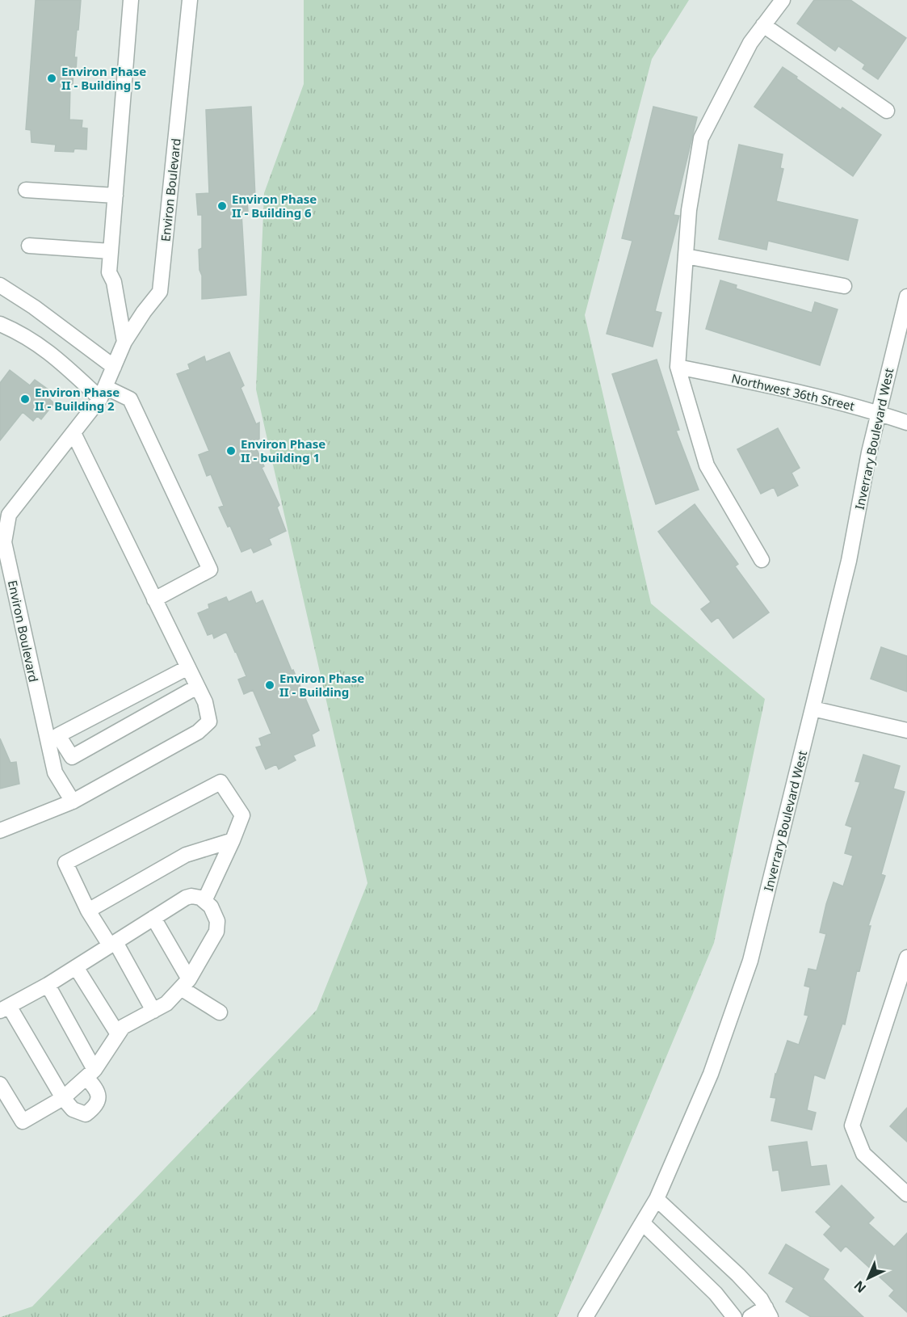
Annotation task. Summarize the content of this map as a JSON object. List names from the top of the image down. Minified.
{"streets":{"street":["Environ Boulevard","Northwest 36th Street","Inverrary Boulevard West"]},"crossings":[["Northwest 36th Street","Inverrary Boulevard West"]],"places":["Environ Phase II - Building 5","Environ Phase II - Building 6","Environ Phase II - Building 2","Environ Phase II - building 1","Environ Phase II - Building"],"north":"bottom left"}
